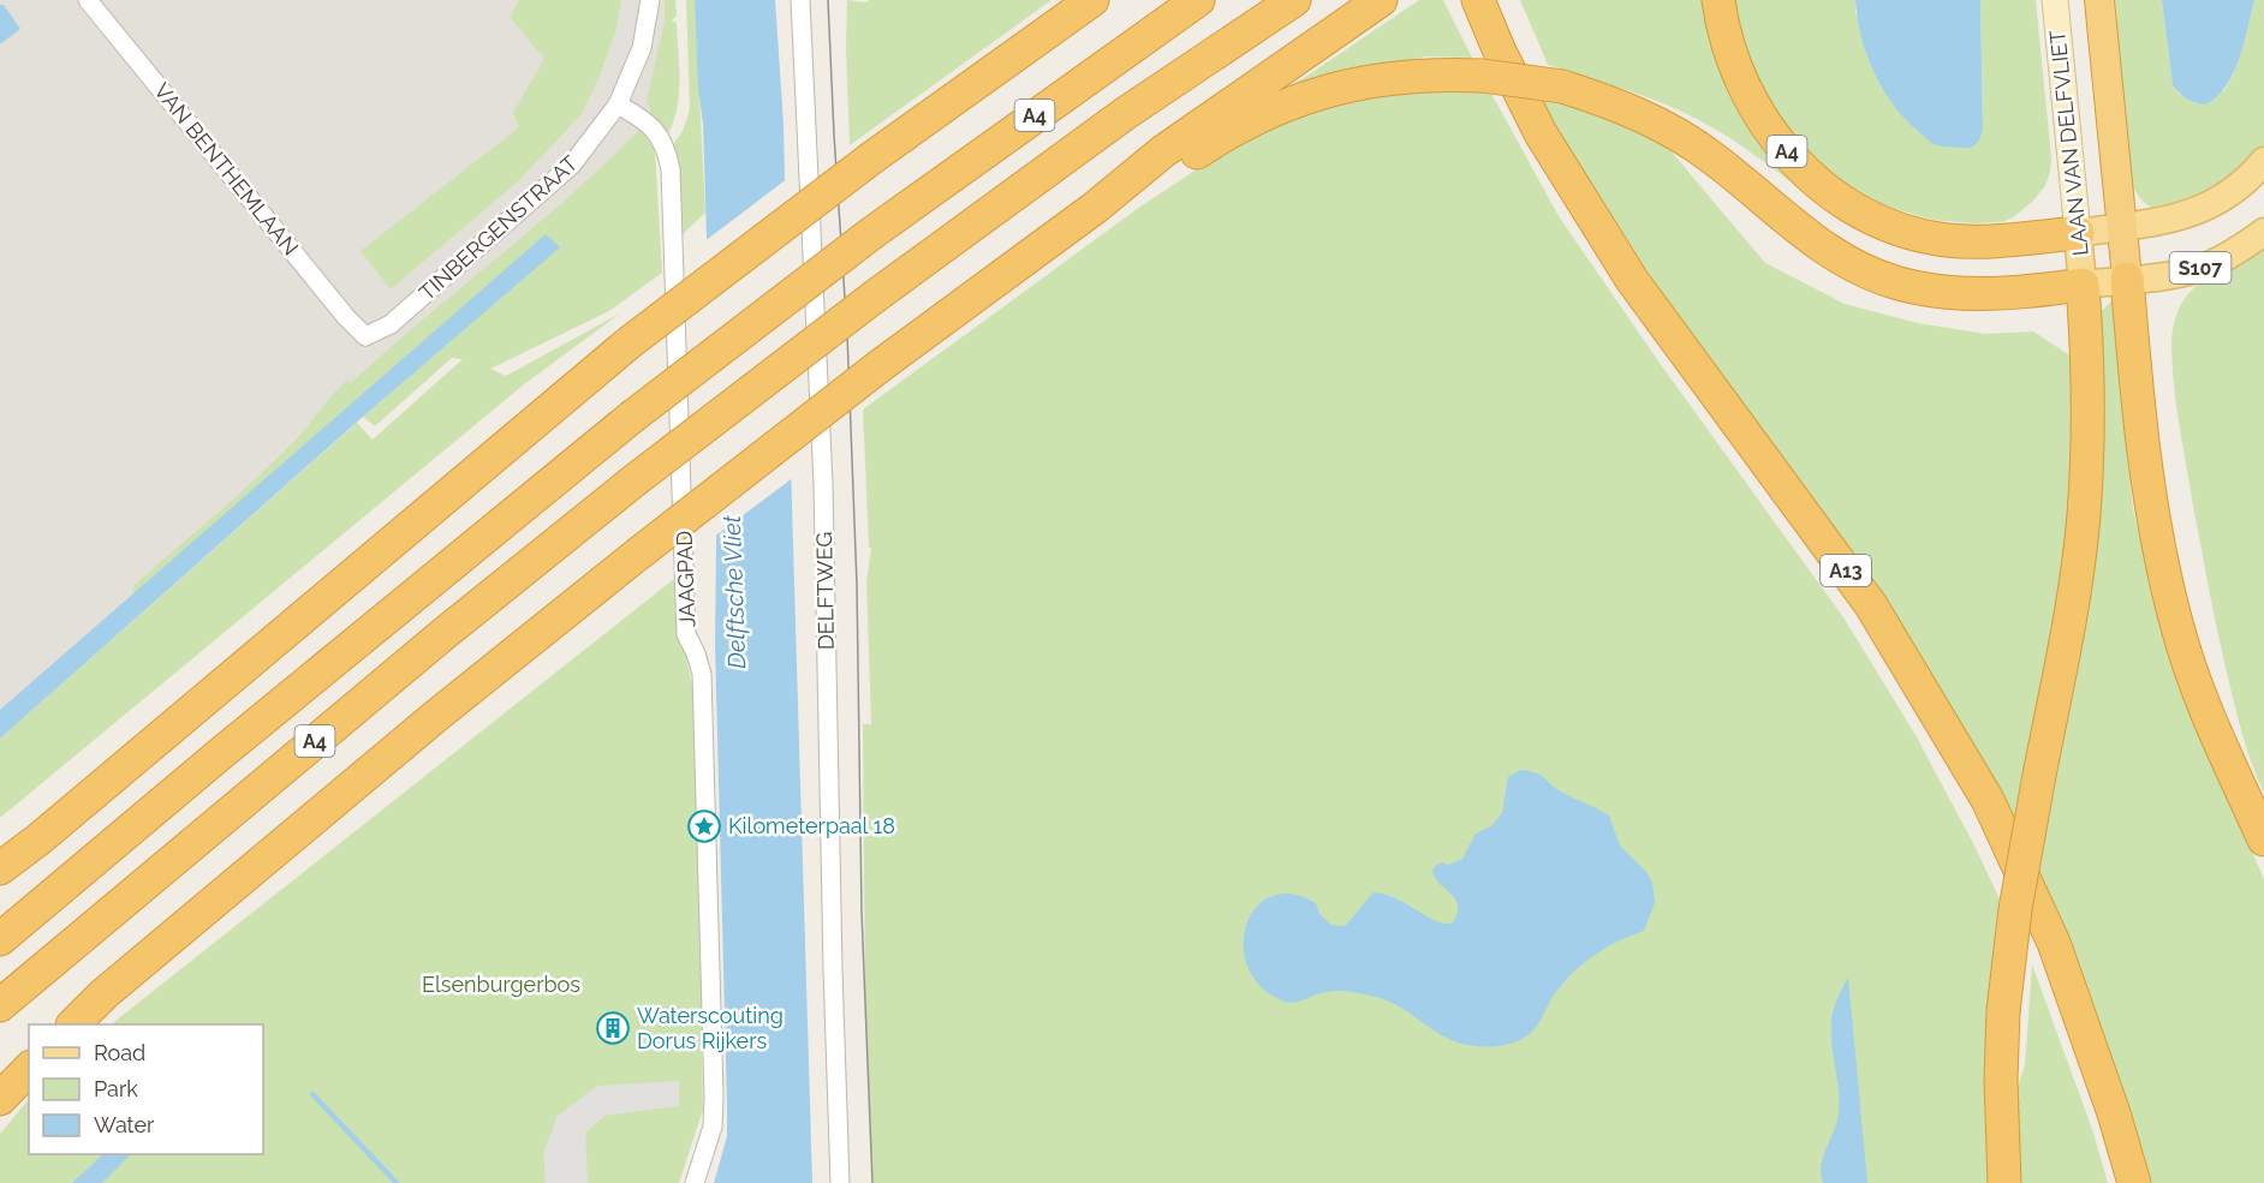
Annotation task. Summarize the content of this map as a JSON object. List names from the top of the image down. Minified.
{"streets":{"highway":["A4","LAAN VAN DELFVLIET","A13"],"main road":["S107"],"street":["VAN BENTHEMLAAN","TINBERGENSTRAAT","JAAGPAD","DELFTWEG"]},"crossings":[["A4","LAAN VAN DELFVLIET"],["A4","S107"],["LAAN VAN DELFVLIET","S107"],["VAN BENTHEMLAAN","TINBERGENSTRAAT"],["TINBERGENSTRAAT","JAAGPAD"]],"water":["Delftsche Vliet"],"parks":["Elsenburgerbos"],"places":{"place":["Kilometerpaal 18"],"building":["Waterscouting Dorus Rijkers"]},"legend":["Road","Park","Water"]}
